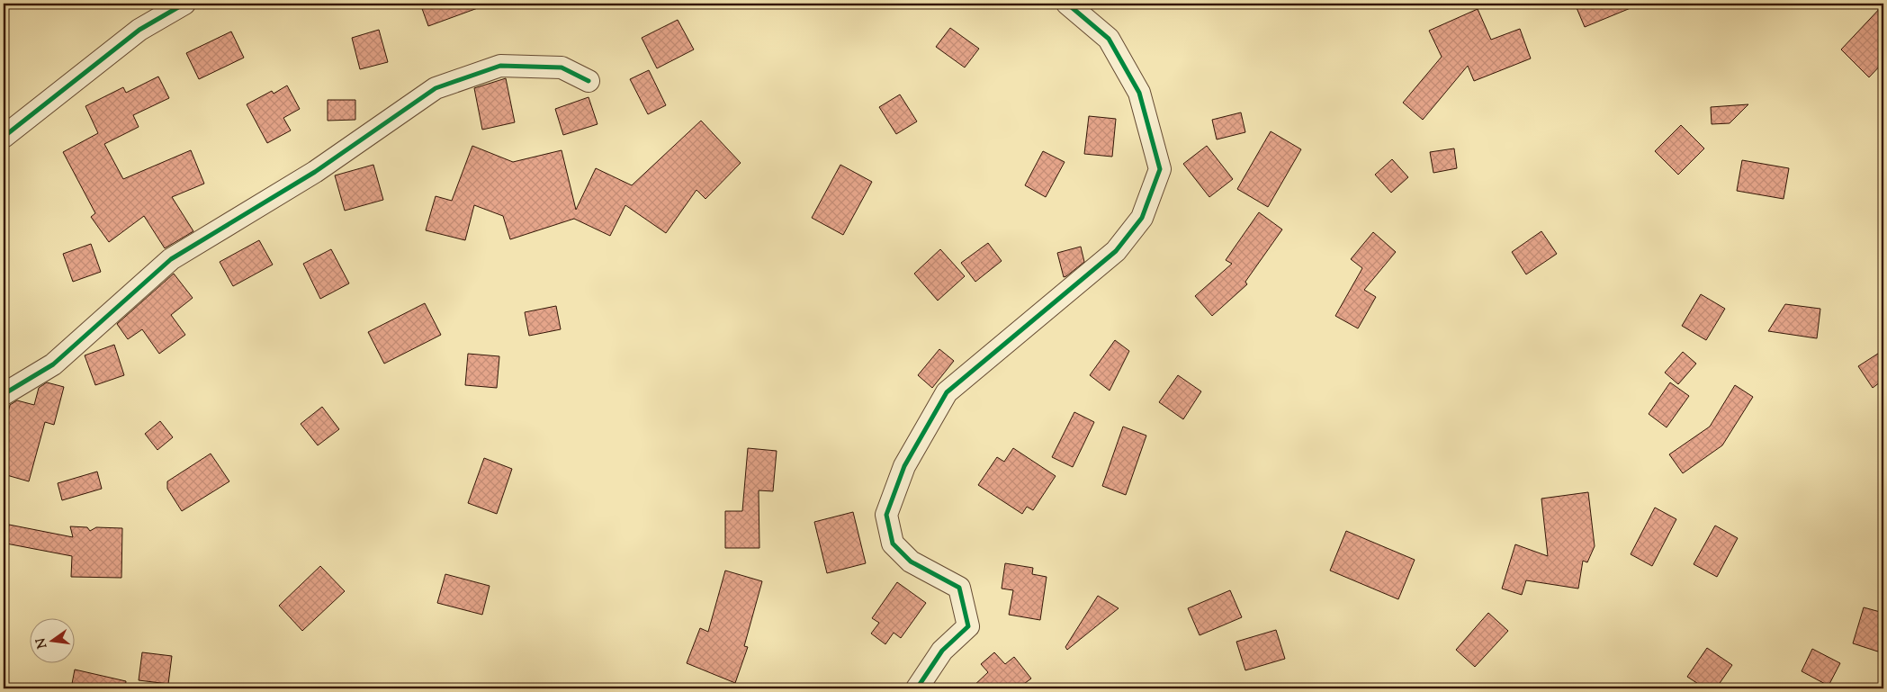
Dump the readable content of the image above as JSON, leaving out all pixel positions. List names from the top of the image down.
{
  "north": "left"
}
